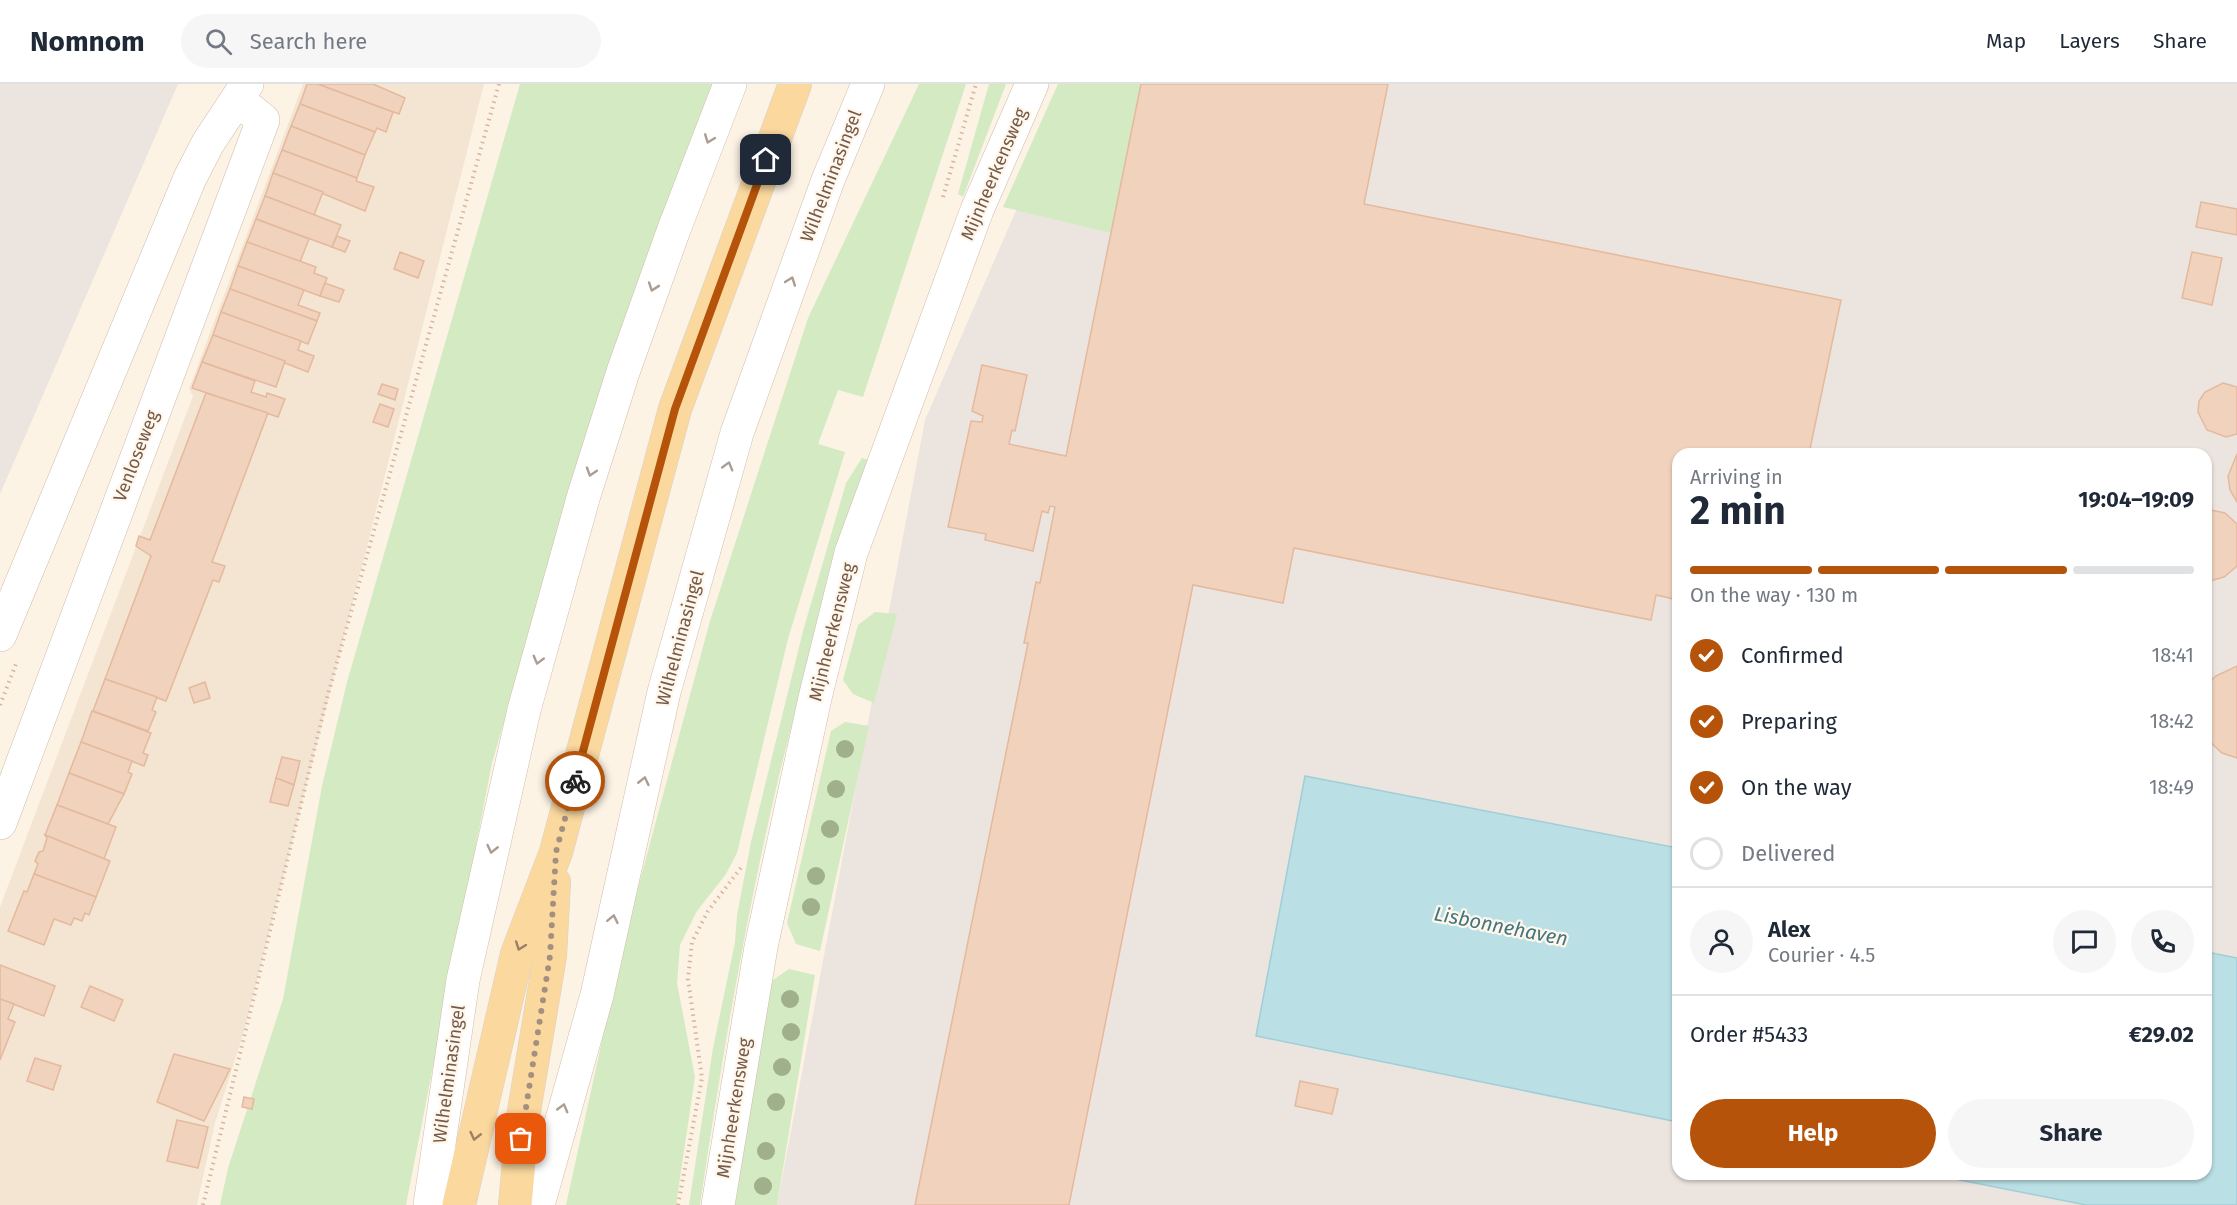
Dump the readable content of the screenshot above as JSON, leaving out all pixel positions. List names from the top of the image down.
{
  "streets": {
    "main road": ["Wilhelminasingel"],
    "street": ["Mijnheerkensweg", "Venloseweg"]
  },
  "water": ["Lisbonnehaven"],
  "page": {
    "header": "Nomnom",
    "search": "Search here",
    "nav": ["Map", "Layers", "Share"],
    "heading": ["2 min", "Arriving in", "19:04–19:09"],
    "panel": [
      "Alex",
      "Courier · 4.5",
      "Order #5433",
      "€29.02"
    ],
    "bar": "On the way · 130 m",
    "list": [
      ["Confirmed", "18:41"],
      ["Preparing", "18:42"],
      ["On the way", "18:49"],
      "Delivered"
    ],
    "buttons": ["Help", "Share"]
  }
}
